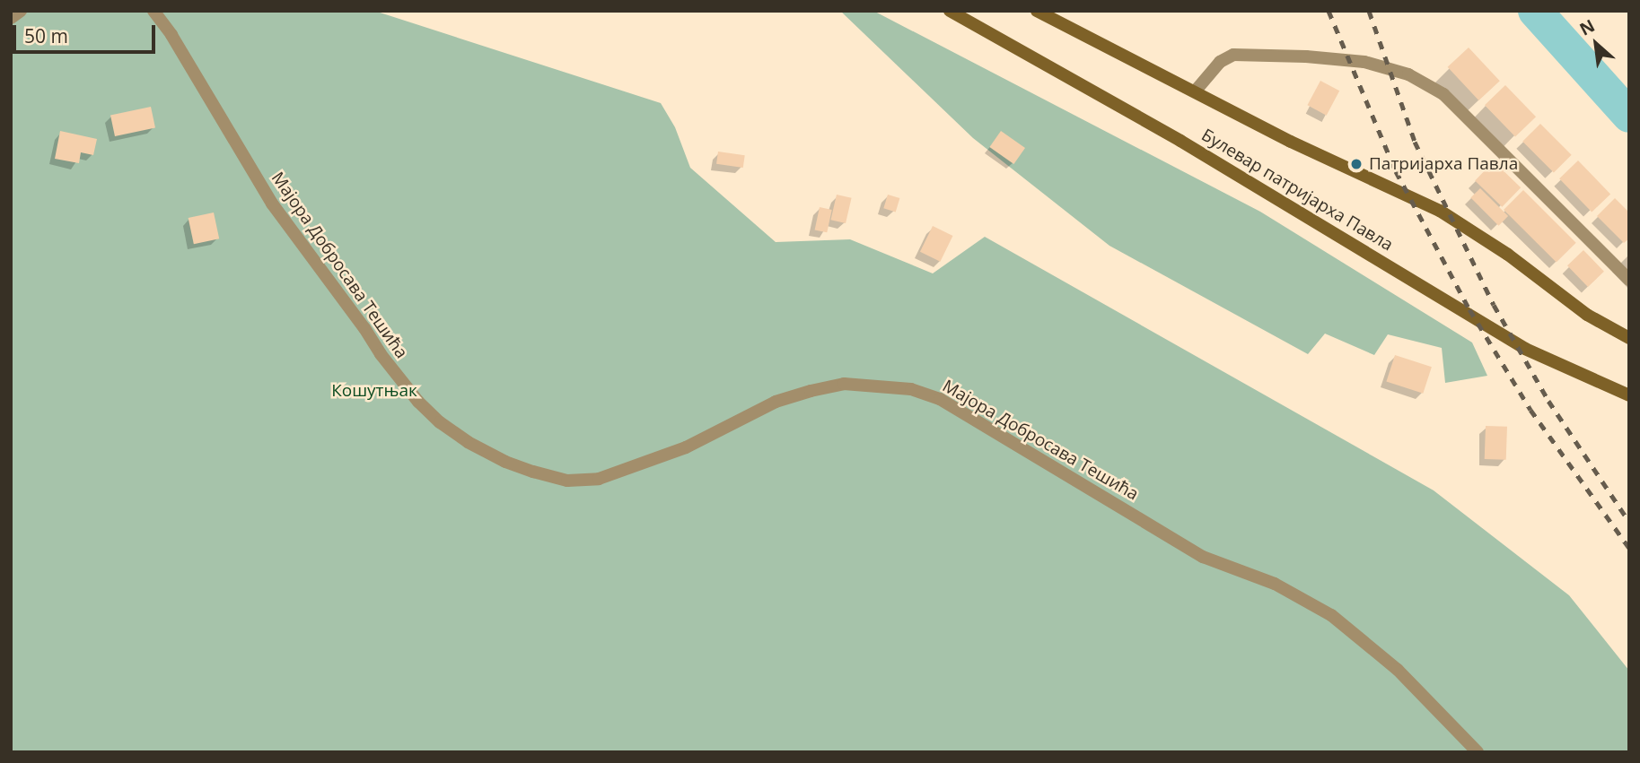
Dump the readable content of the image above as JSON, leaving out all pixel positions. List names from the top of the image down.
{
  "streets": {
    "main road": ["Булевар патријарха Павла"],
    "street": ["Мајора Добросава Тешића"]
  },
  "parks": ["Кошутњак"],
  "places": ["Патријарха Павла"],
  "scale_bar": "50 m",
  "north": "top left"
}
